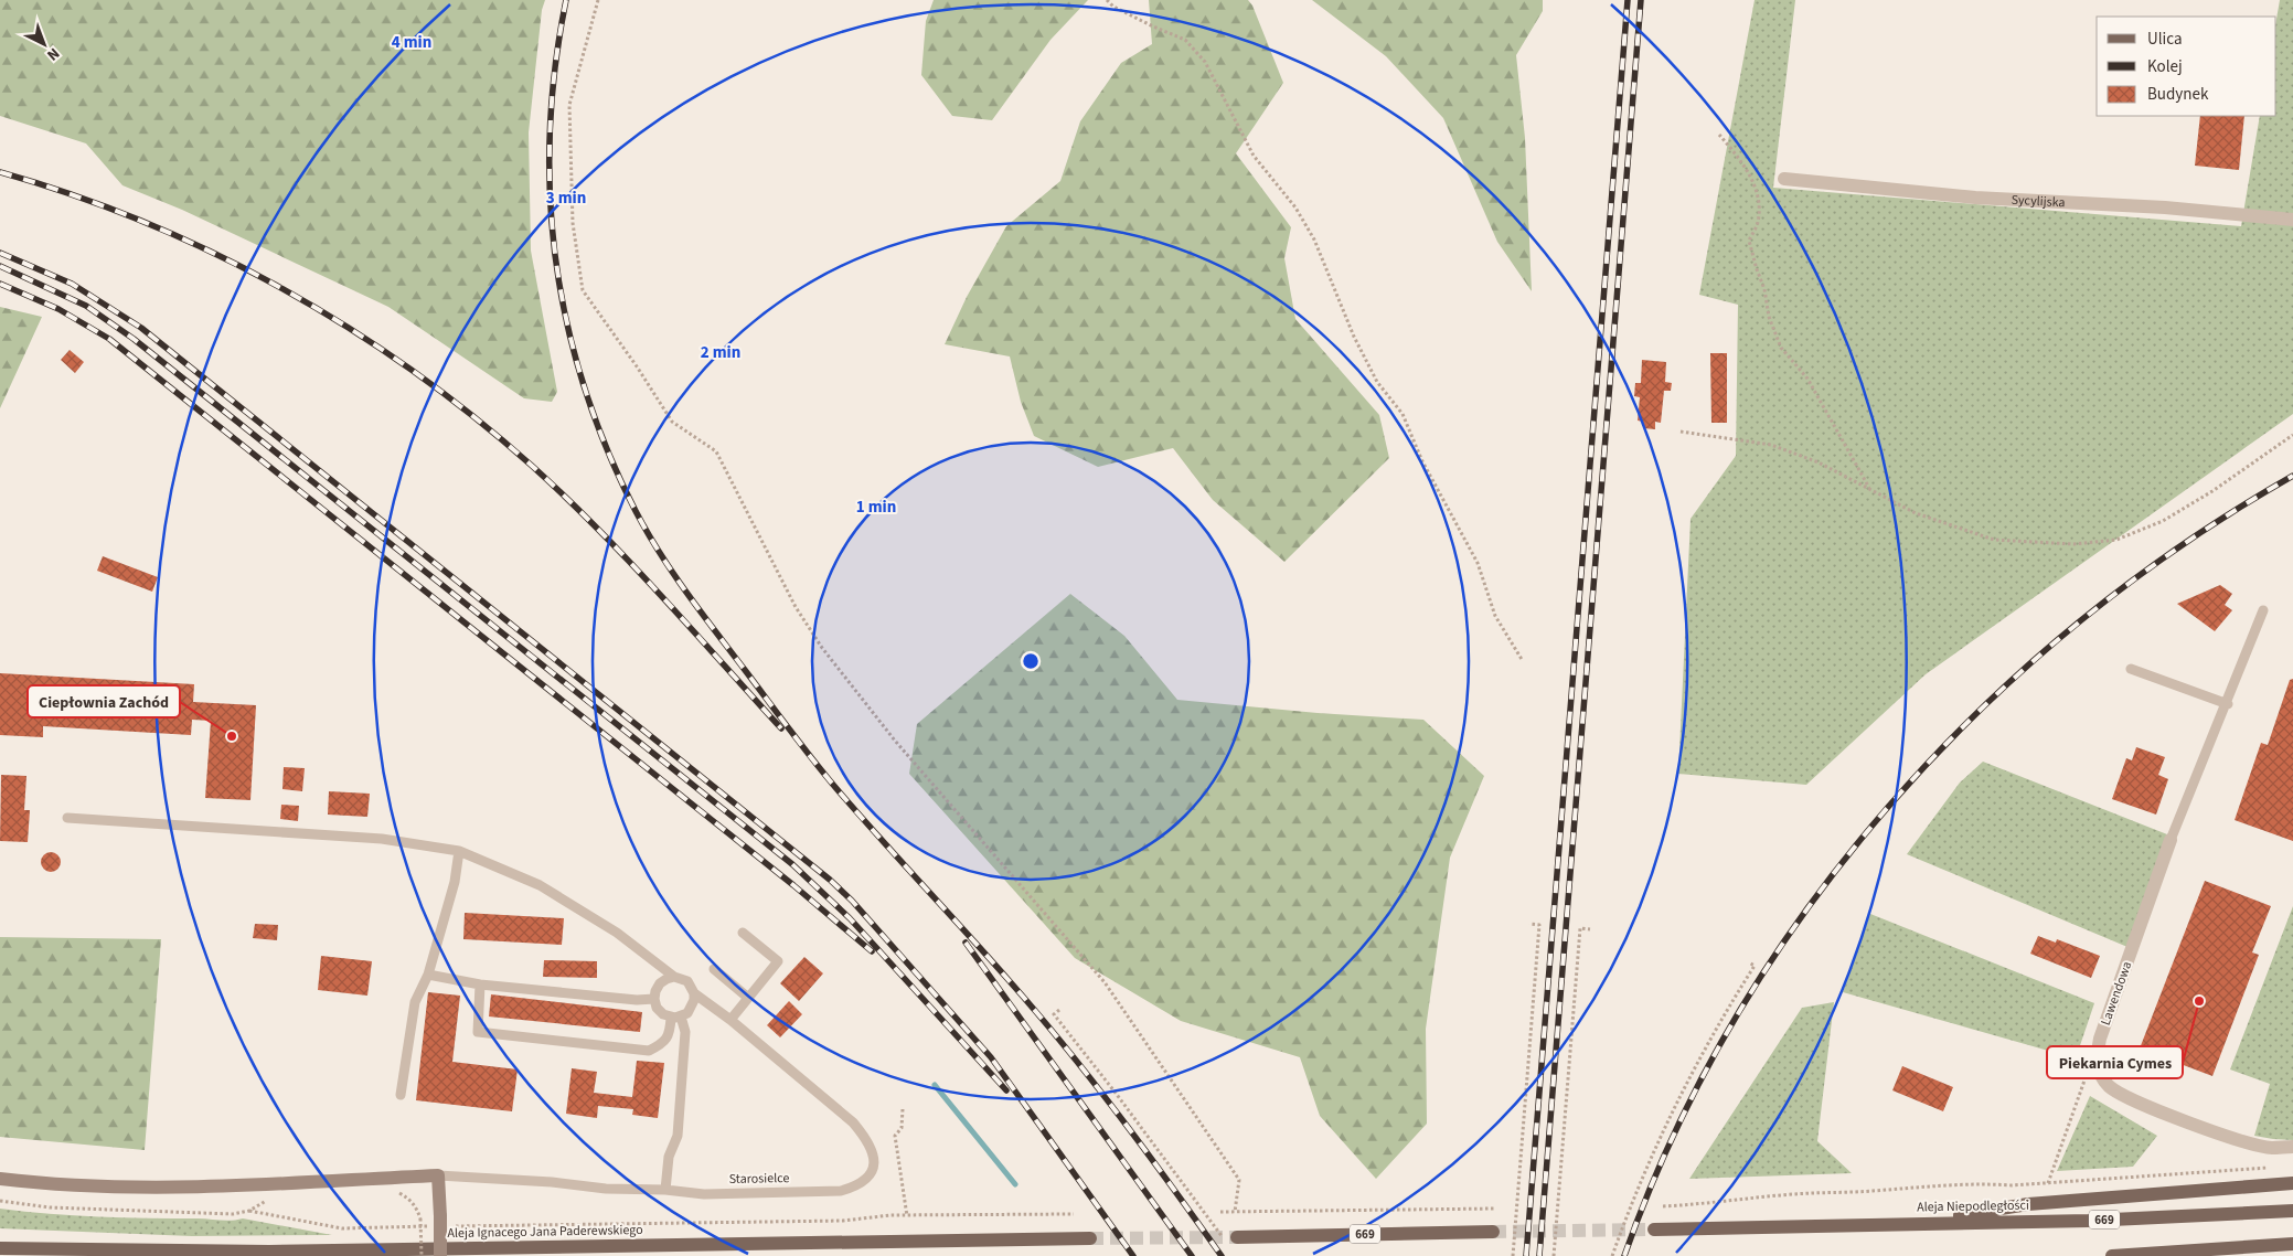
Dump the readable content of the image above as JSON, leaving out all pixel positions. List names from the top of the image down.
{
  "streets": {
    "main road": ["Aleja Niepodległości", "669", "Aleja Ignacego Jana Paderewskiego"],
    "street": ["Sycylijska", "Lawendowa"],
    "lane": ["Starosielce"]
  },
  "places": ["Ciepłownia Zachód", "Piekarnia Cymes"],
  "legend": ["Ulica", "Kolej", "Budynek"],
  "north": "bottom right",
  "rings": [
    "4 min",
    "3 min",
    "2 min",
    "1 min"
  ]
}
